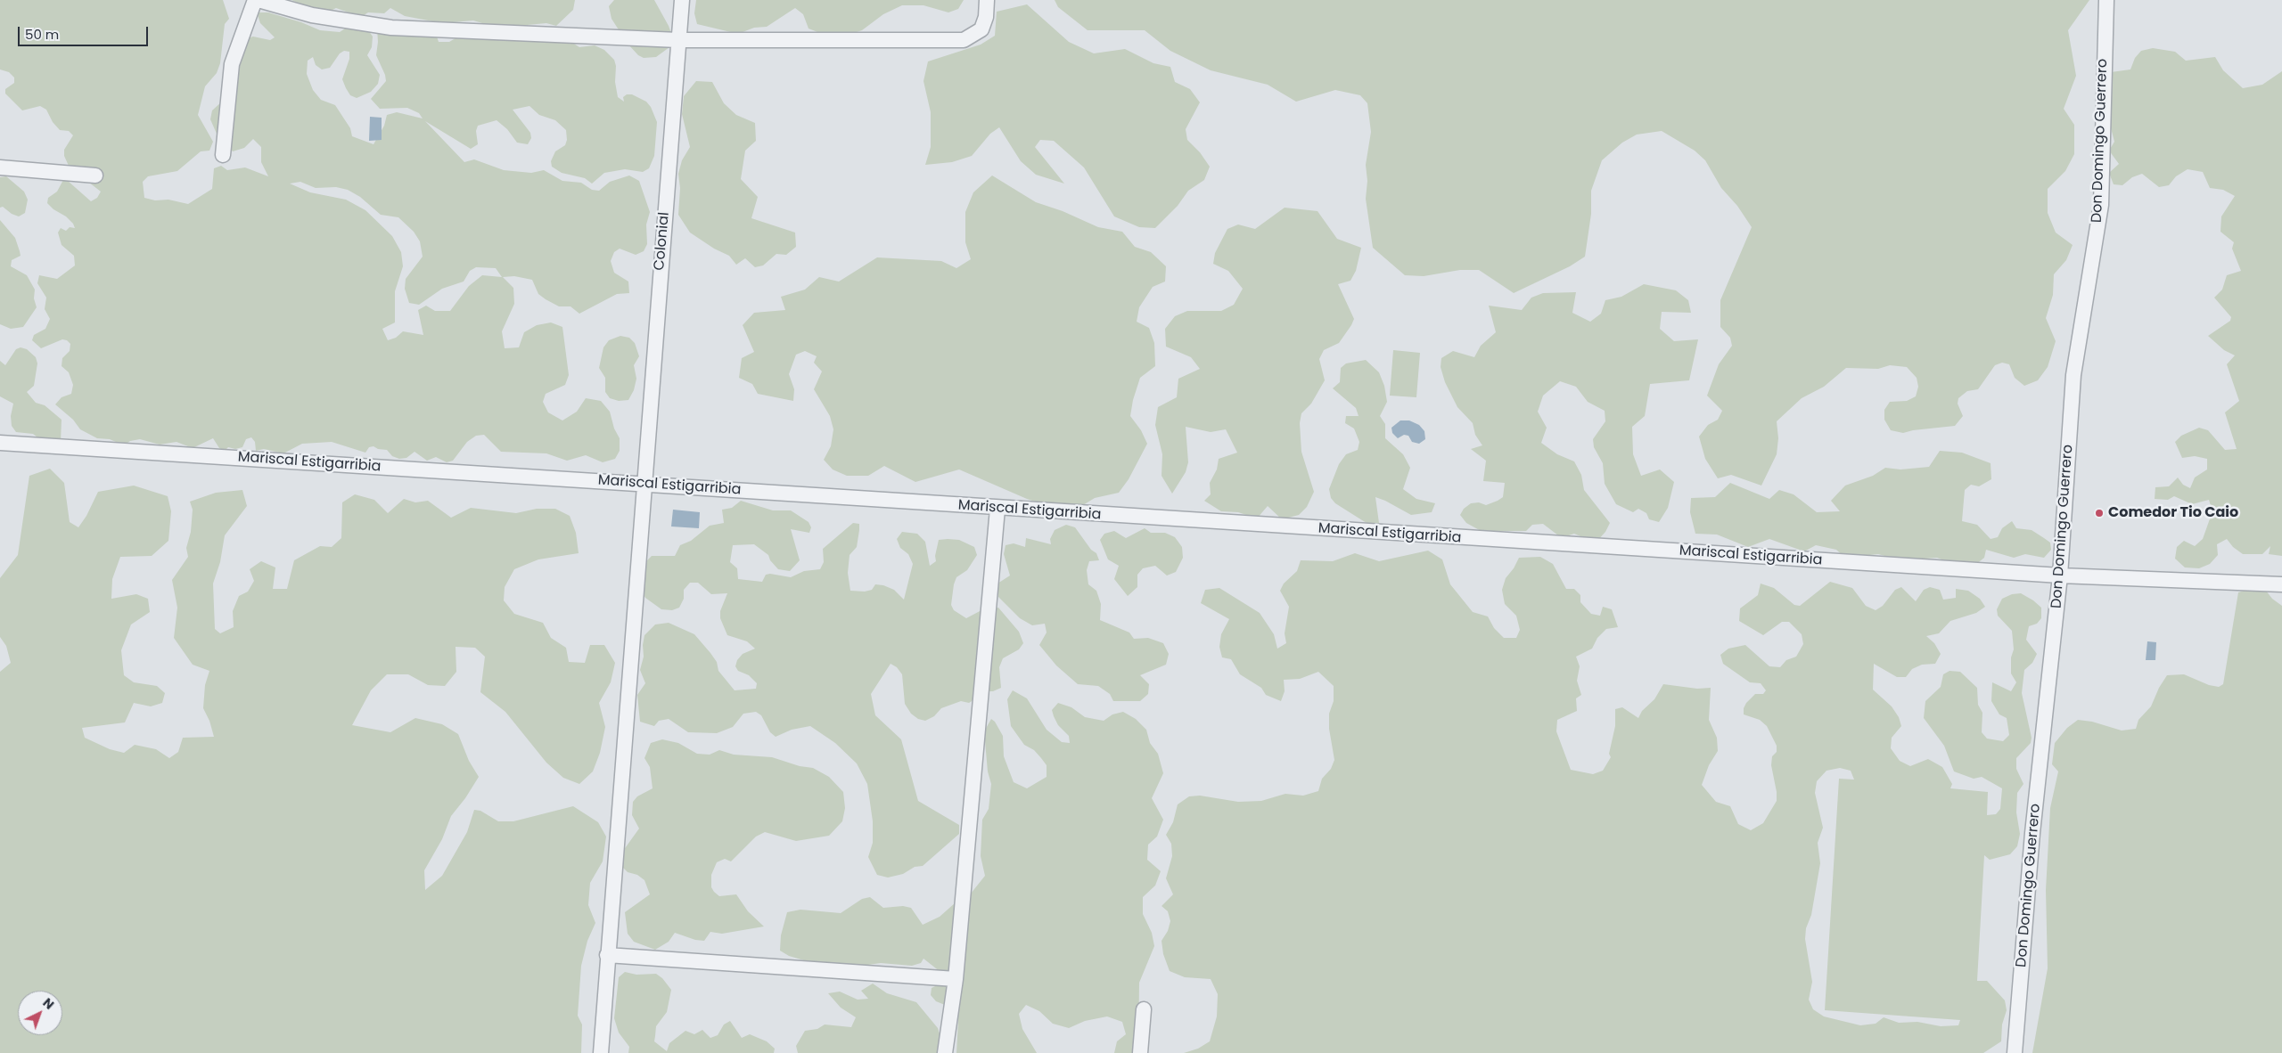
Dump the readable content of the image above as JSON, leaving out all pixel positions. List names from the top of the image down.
{
  "streets": {
    "street": ["Don Domingo Guerrero", "Colonial", "Mariscal Estigarribia"]
  },
  "crossings": [
    ["Don Domingo Guerrero", "Mariscal Estigarribia"],
    ["Colonial", "Mariscal Estigarribia"]
  ],
  "places": ["Comedor Tio Caio"],
  "scale_bar": "50 m",
  "north": "top right"
}
